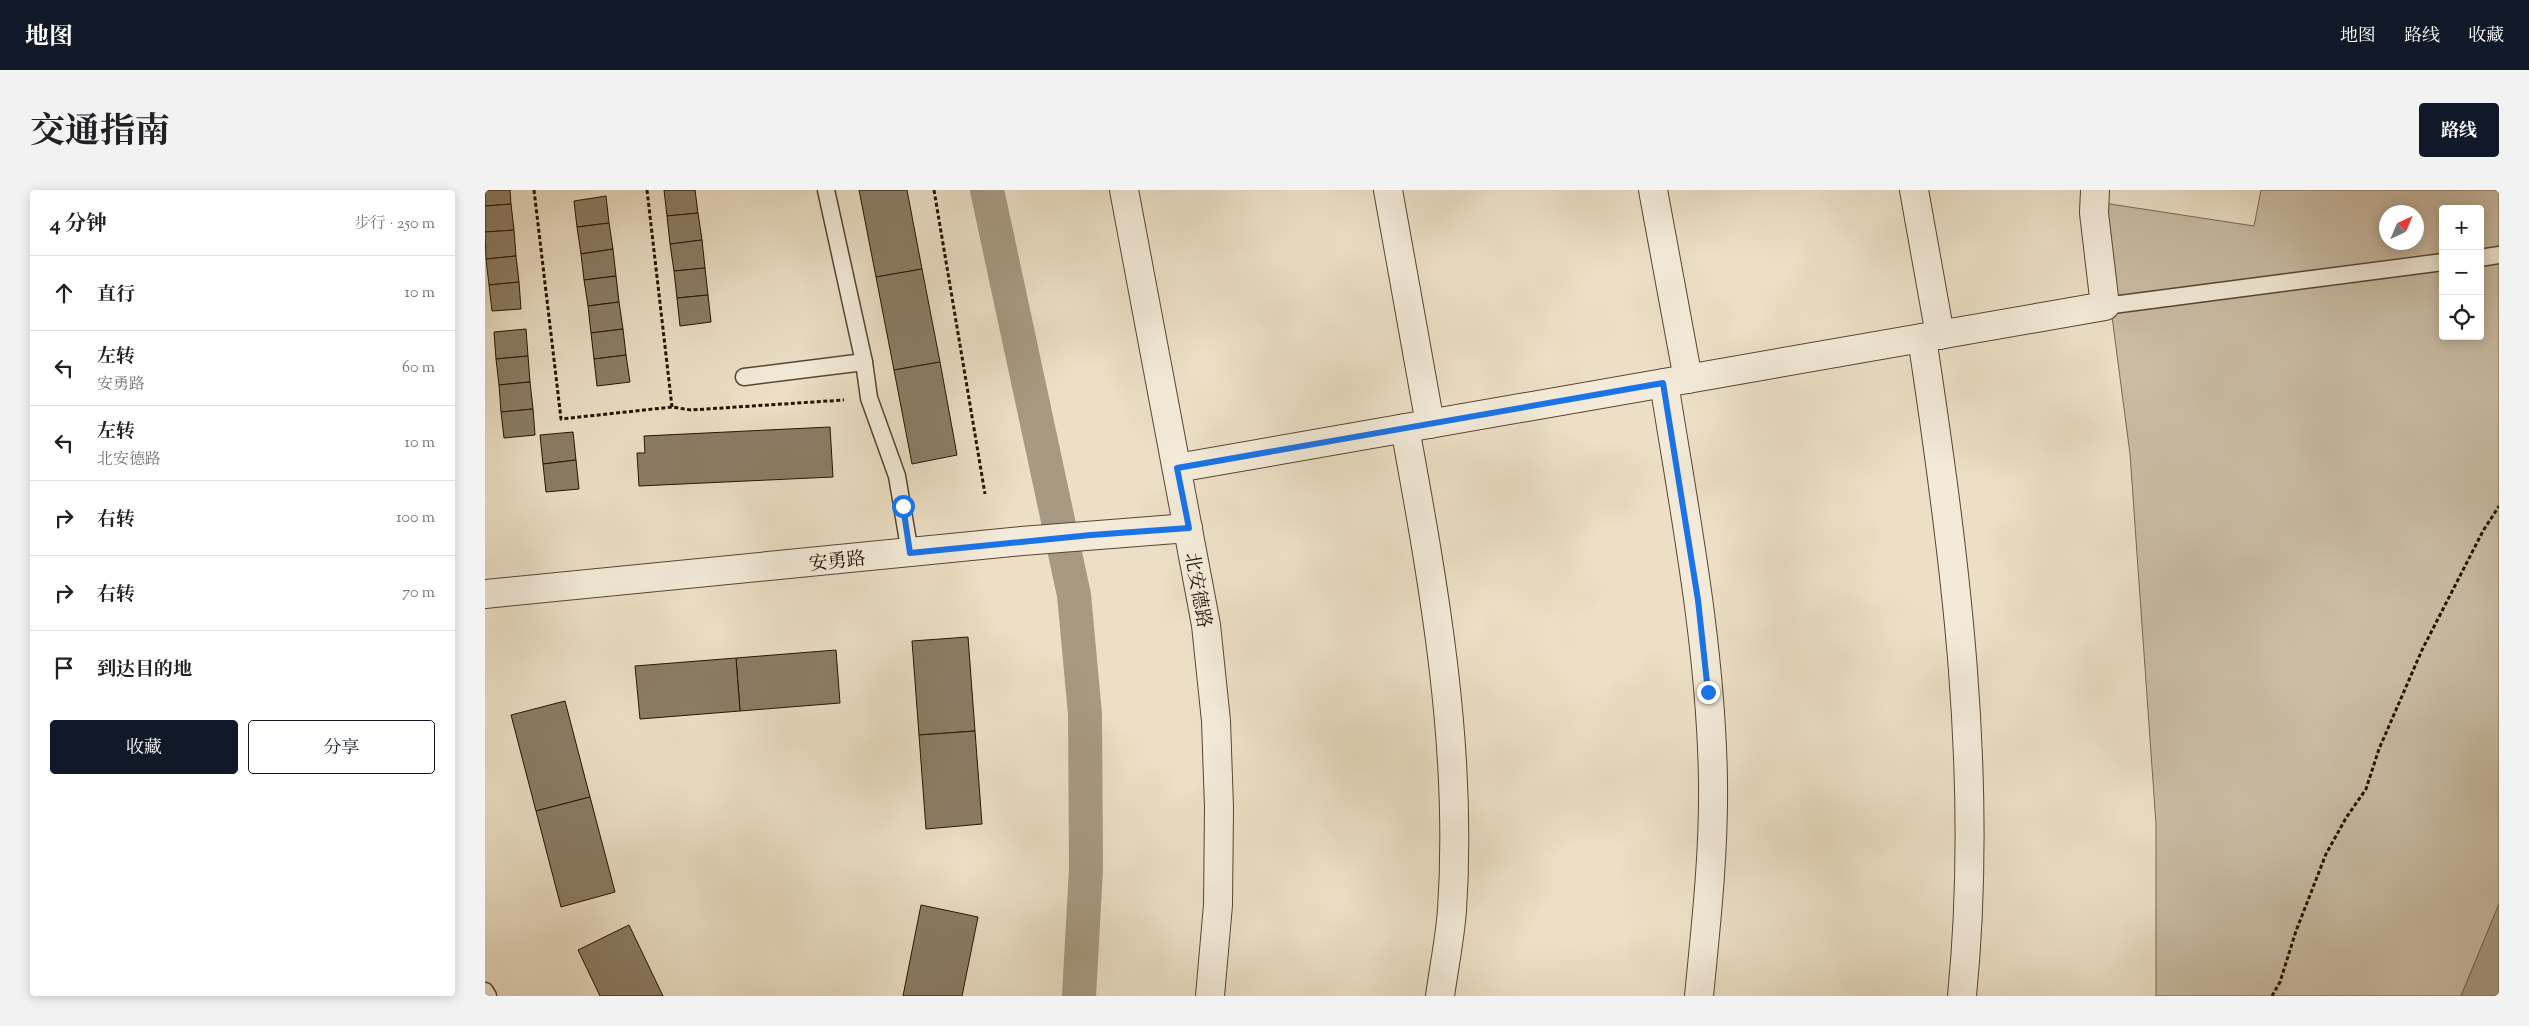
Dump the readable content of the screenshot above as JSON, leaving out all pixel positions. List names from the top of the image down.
{
  "streets": {
    "street": ["安勇路", "北安德路"]
  },
  "crossings": [
    ["安勇路", "北安德路"]
  ],
  "north": "top right",
  "page": {
    "header": "地图",
    "nav": ["地图", "路线", "收藏"],
    "title": "交通指南",
    "buttons": [
      "路线",
      ["收藏", "分享"]
    ],
    "heading": ["4 分钟", "步行 · 250 m"],
    "map_buttons": ["+", "−"],
    "list": [
      ["直行", "10 m"],
      ["左转", "安勇路", "60 m"],
      ["左转", "北安德路", "10 m"],
      ["右转", "100 m"],
      ["右转", "70 m"],
      "到达目的地"
    ]
  }
}
